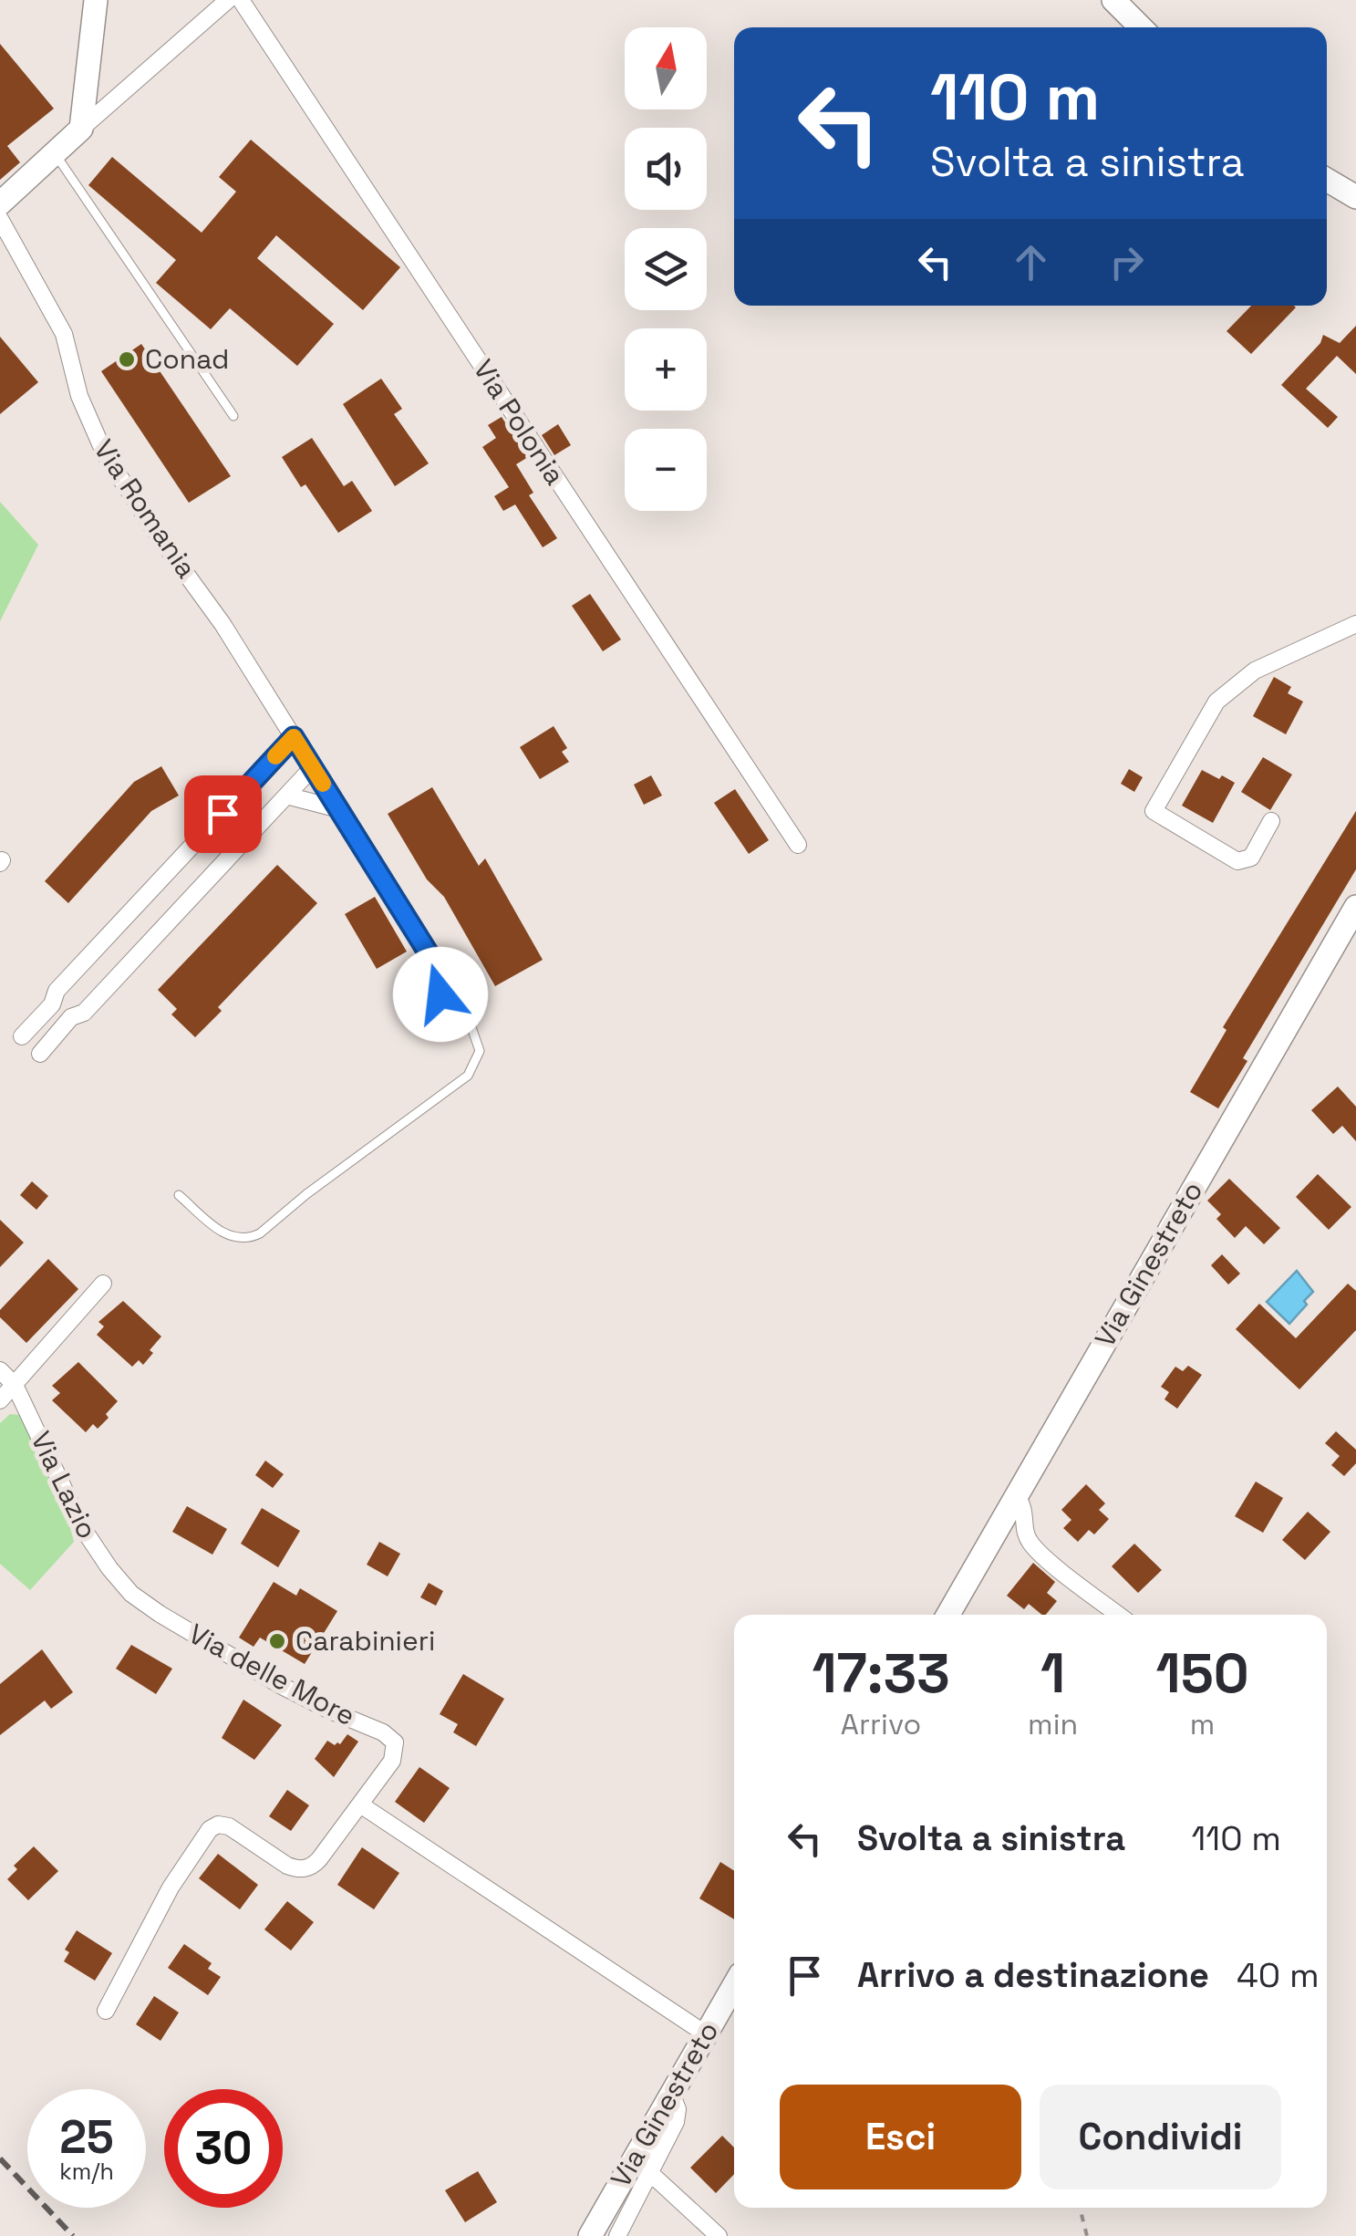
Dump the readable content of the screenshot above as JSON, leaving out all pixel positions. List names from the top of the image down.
{
  "streets": {
    "street": [
      "Via Polonia",
      "Via Romania",
      "Via Ginestreto",
      "Via Lazio",
      "Via delle More"
    ]
  },
  "crossings": [
    ["Via Lazio", "Via delle More"]
  ],
  "places": ["Conad", "Carabinieri"],
  "north": "top",
  "page": {
    "map_buttons": ["+", "−"],
    "turn": ["110 m", "Svolta a sinistra"],
    "eta": [
      "17:33",
      "Arrivo",
      "1",
      "min",
      "150",
      "m"
    ],
    "list": [
      {
        "name": "Svolta a sinistra",
        "value": "110 m"
      },
      {
        "name": "Arrivo a destinazione",
        "value": "40 m"
      }
    ],
    "buttons": ["Esci", "Condividi"],
    "speed": "25 km/h",
    "limit": "30"
  }
}
